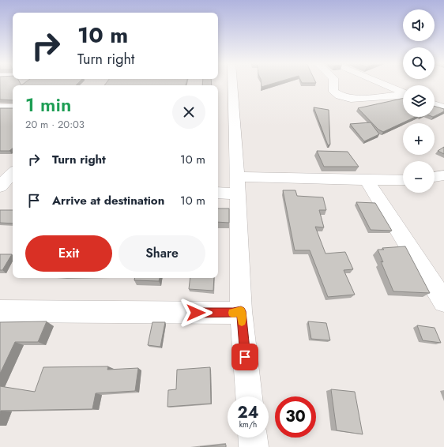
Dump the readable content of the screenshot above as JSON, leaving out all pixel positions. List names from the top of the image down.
{
  "page": {
    "map_buttons": ["+", "−"],
    "turn": ["10 m", "Turn right"],
    "heading": ["1 min", "20 m · 20:03"],
    "list": [
      {
        "name": "Turn right",
        "value": "10 m"
      },
      {
        "name": "Arrive at destination",
        "value": "10 m"
      }
    ],
    "buttons": ["Exit", "Share"],
    "speed": "24 km/h",
    "limit": "30"
  }
}
